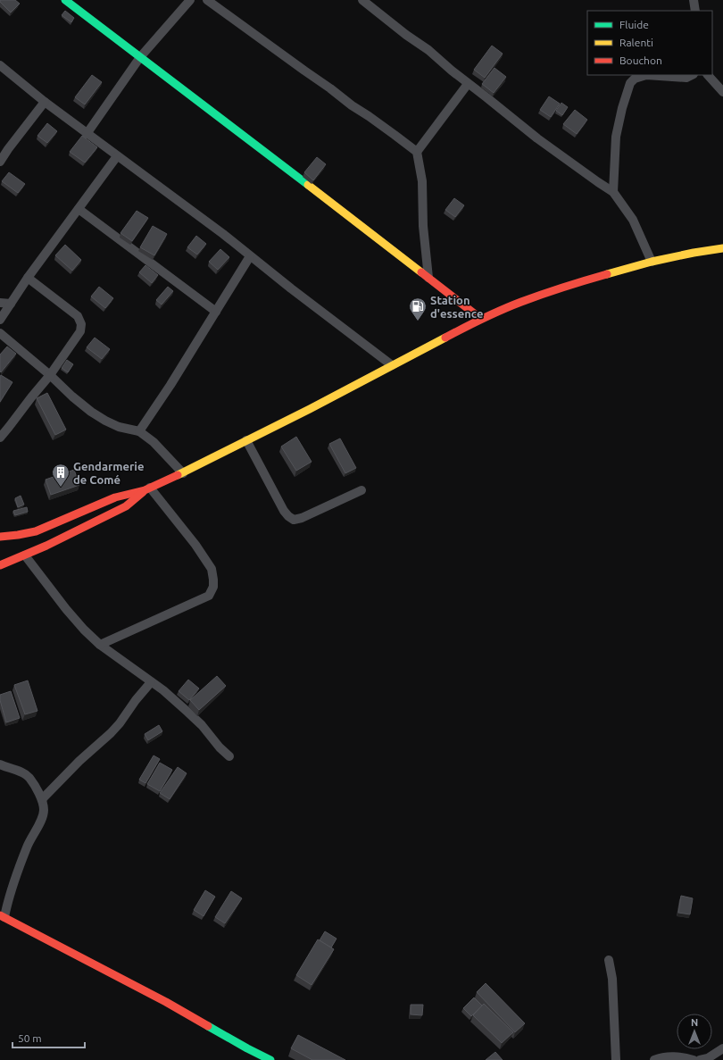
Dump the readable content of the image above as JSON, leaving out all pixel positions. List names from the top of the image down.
{
  "places": {
    "fuel station": ["Station d'essence"],
    "building": ["Gendarmerie de Comé"]
  },
  "legend": ["Fluide", "Ralenti", "Bouchon"],
  "scale_bar": "50 m",
  "north": "top"
}
